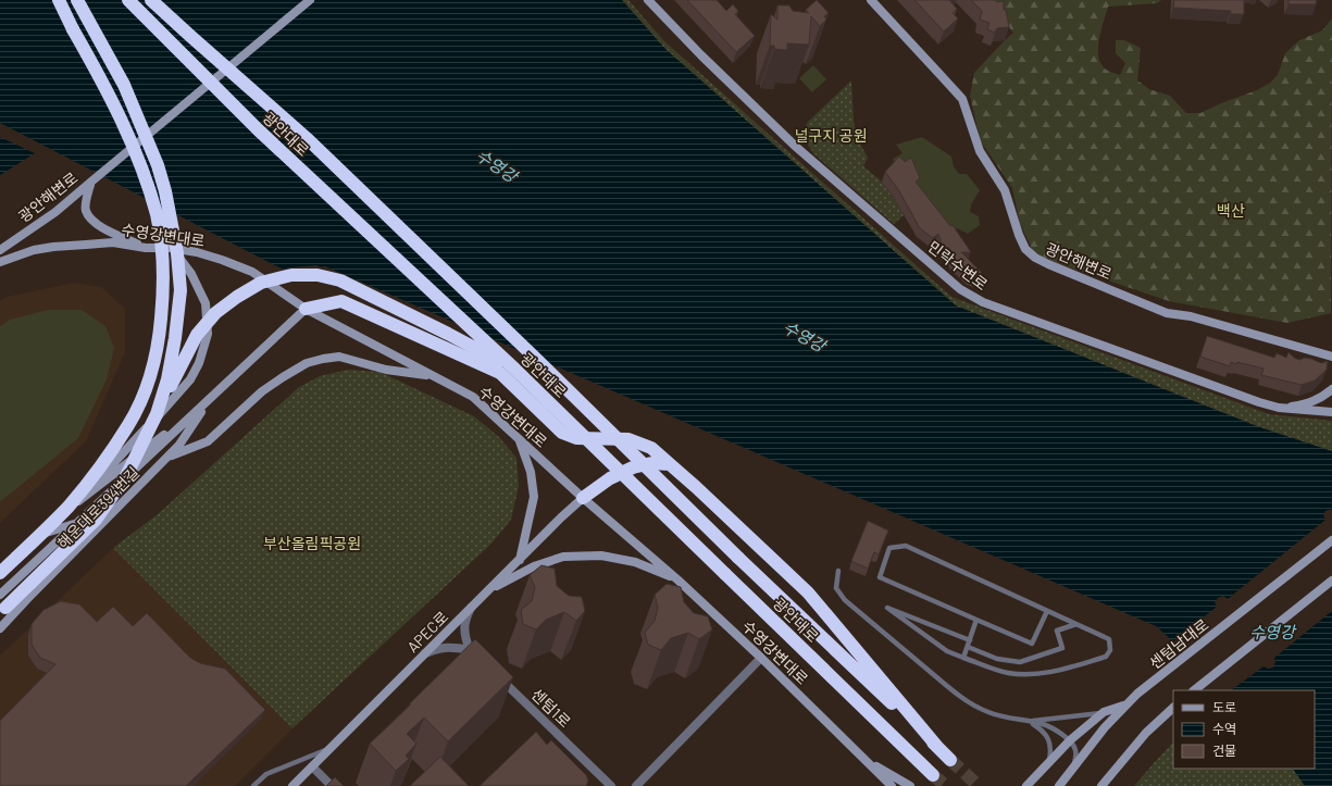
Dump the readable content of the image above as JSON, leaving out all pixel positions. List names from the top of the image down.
{
  "streets": {
    "highway": ["광안대로"],
    "main road": [
      "광안해변로",
      "수영강변대로",
      "민락수변로",
      "해운대로394번길",
      "APEC로",
      "센텀남대로"
    ],
    "street": ["센텀1로"]
  },
  "crossings": [
    ["수영강변대로", "해운대로394번길"],
    ["수영강변대로", "APEC로"]
  ],
  "water": ["수영강"],
  "parks": ["널구지 공원", "백산", "부산올림픽공원"],
  "legend": ["도로", "수역", "건물"]
}
